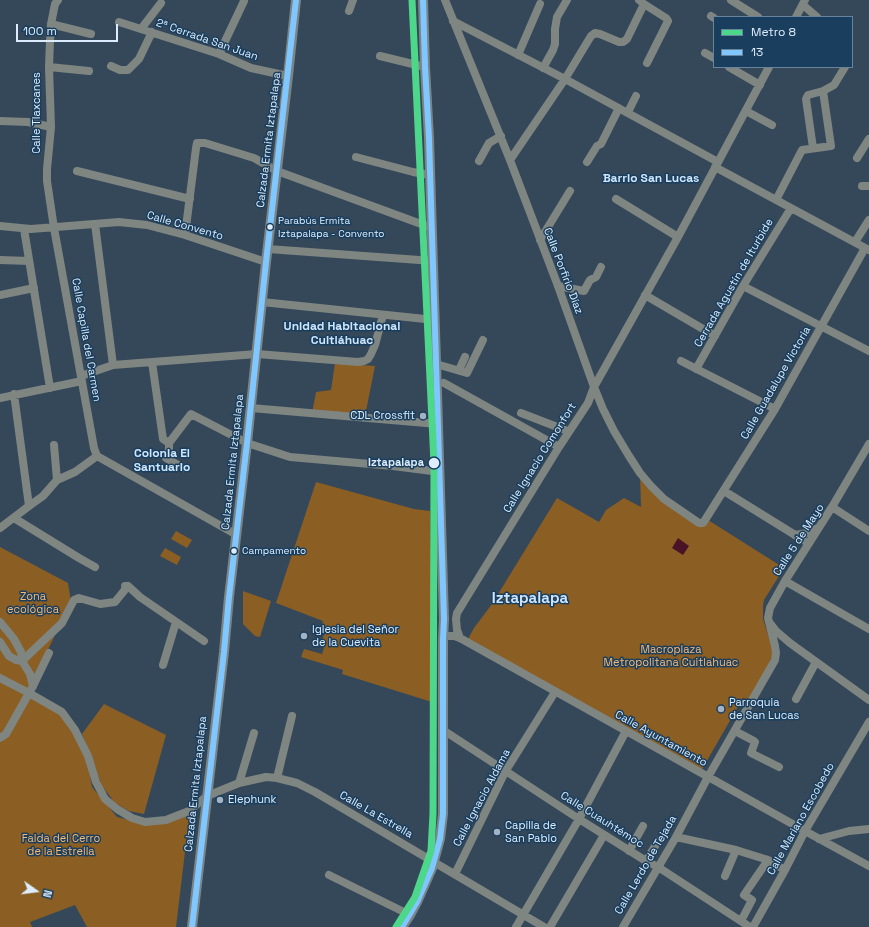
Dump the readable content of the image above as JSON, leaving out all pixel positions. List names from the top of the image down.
{
  "streets": {
    "main road": ["Calzada Ermita Iztapalapa"],
    "street": [
      "2ª Cerrada San Juan",
      "Calle Tlaxcanes",
      "Calle Convento",
      "Calle Porfirio Díaz",
      "Cerrada Agustín de Iturbide",
      "Calle Capilla del Carmen",
      "Calle Guadalupe Victoria",
      "Calle Ignacio Comonfort",
      "Calle 5 de Mayo",
      "Calle Ayuntamiento",
      "Calle Ignacio Aldama",
      "Calle La Estrella",
      "Calle Mariano Escobedo",
      "Calle Cuauhtémoc",
      "Calle Lerdo de Tejada"
    ]
  },
  "crossings": [
    ["2ª Cerrada San Juan", "Calzada Ermita Iztapalapa"],
    ["Calle Tlaxcanes", "Calle Convento"],
    ["Calle Tlaxcanes", "Calle Capilla del Carmen"],
    ["Calzada Ermita Iztapalapa", "Calle Convento"],
    ["Calzada Ermita Iztapalapa", "Calle La Estrella"],
    ["Calle Convento", "Calle Capilla del Carmen"],
    ["Calle Porfirio Díaz", "Calle Guadalupe Victoria"],
    ["Calle Ignacio Comonfort", "Calle Ayuntamiento"],
    ["Calle 5 de Mayo", "Calle Lerdo de Tejada"],
    ["Calle Ayuntamiento", "Calle Ignacio Aldama"],
    ["Calle Ayuntamiento", "Calle Mariano Escobedo"],
    ["Calle Ayuntamiento", "Calle Lerdo de Tejada"],
    ["Calle Ignacio Aldama", "Calle La Estrella"],
    ["Calle Ignacio Aldama", "Calle Cuauhtémoc"],
    ["Calle Cuauhtémoc", "Calle Lerdo de Tejada"]
  ],
  "districts": [
    "Barrio San Lucas",
    "Unidad Habitacional Cuitláhuac",
    "Colonia El Santuario",
    "Iztapalapa"
  ],
  "parks": ["Zona ecológica", "Macroplaza Metropolitana Cuitlahuac", "Falda del Cerro de la Estrella"],
  "places": [
    "Parabús Ermita Iztapalapa - Convento",
    "CDL Crossfit",
    "Iztapalapa",
    "Campamento",
    "Iglesia del Señor de la Cuevita",
    "Parroquia de San Lucas",
    "Elephunk",
    "Capilla de San Pablo"
  ],
  "lines": ["metro line 8", "transit line 13"],
  "legend": ["Metro 8", "13"],
  "scale_bar": "100 m",
  "north": "right"
}
